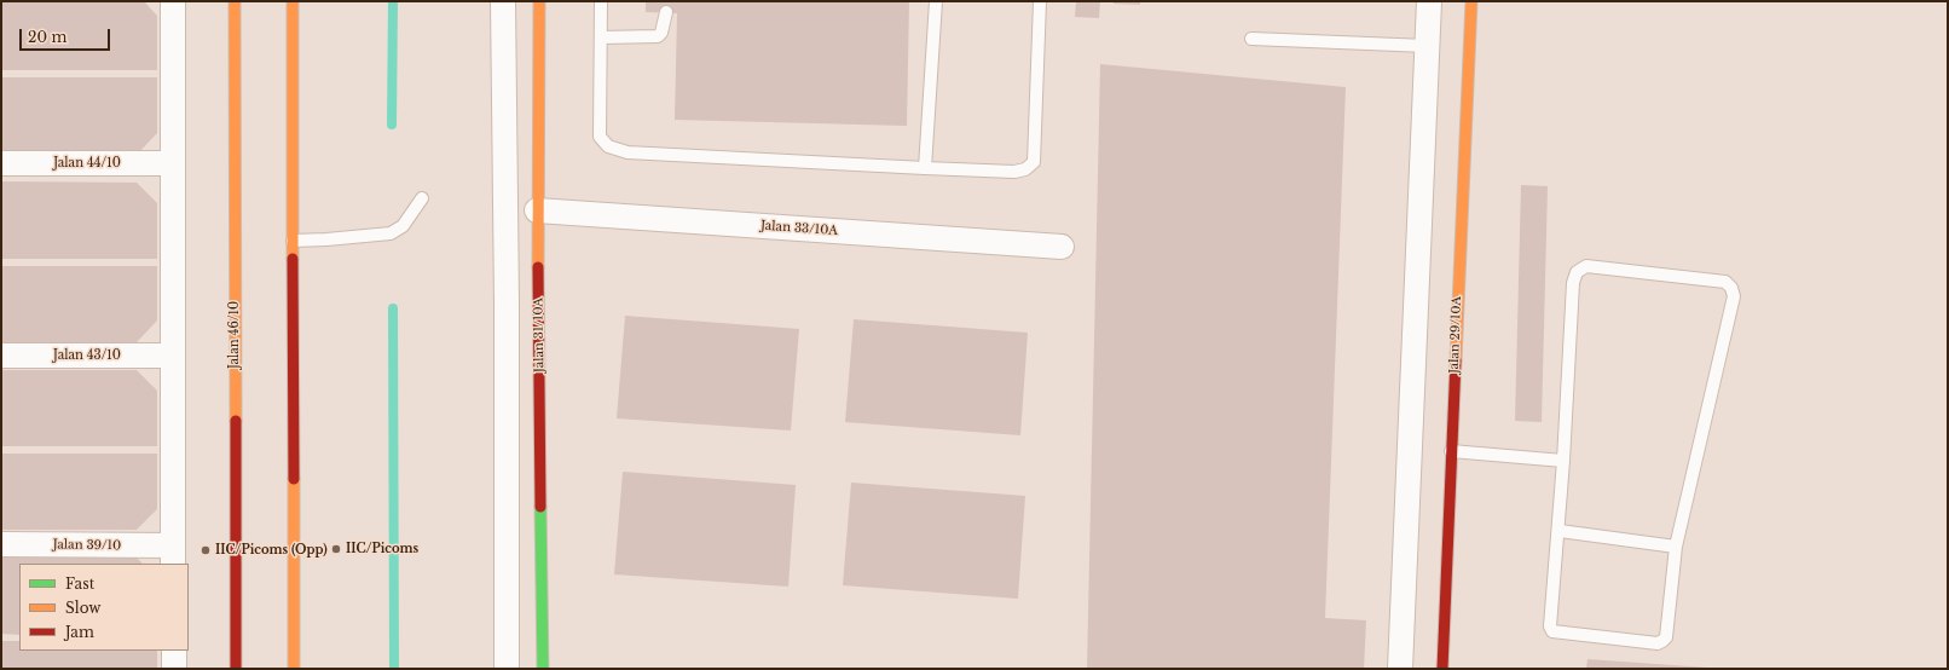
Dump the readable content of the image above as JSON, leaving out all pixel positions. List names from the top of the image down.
{
  "streets": {
    "street": [
      "Jalan 44/10",
      "Jalan 33/10A",
      "Jalan 46/10",
      "Jalan 31/10A",
      "Jalan 29/10A",
      "Jalan 43/10",
      "Jalan 39/10"
    ]
  },
  "crossings": [
    ["Jalan 33/10A", "Jalan 31/10A"]
  ],
  "places": ["IIC/Picoms", "IIC/Picoms (Opp)"],
  "legend": ["Fast", "Slow", "Jam"],
  "scale_bar": "20 m"
}
